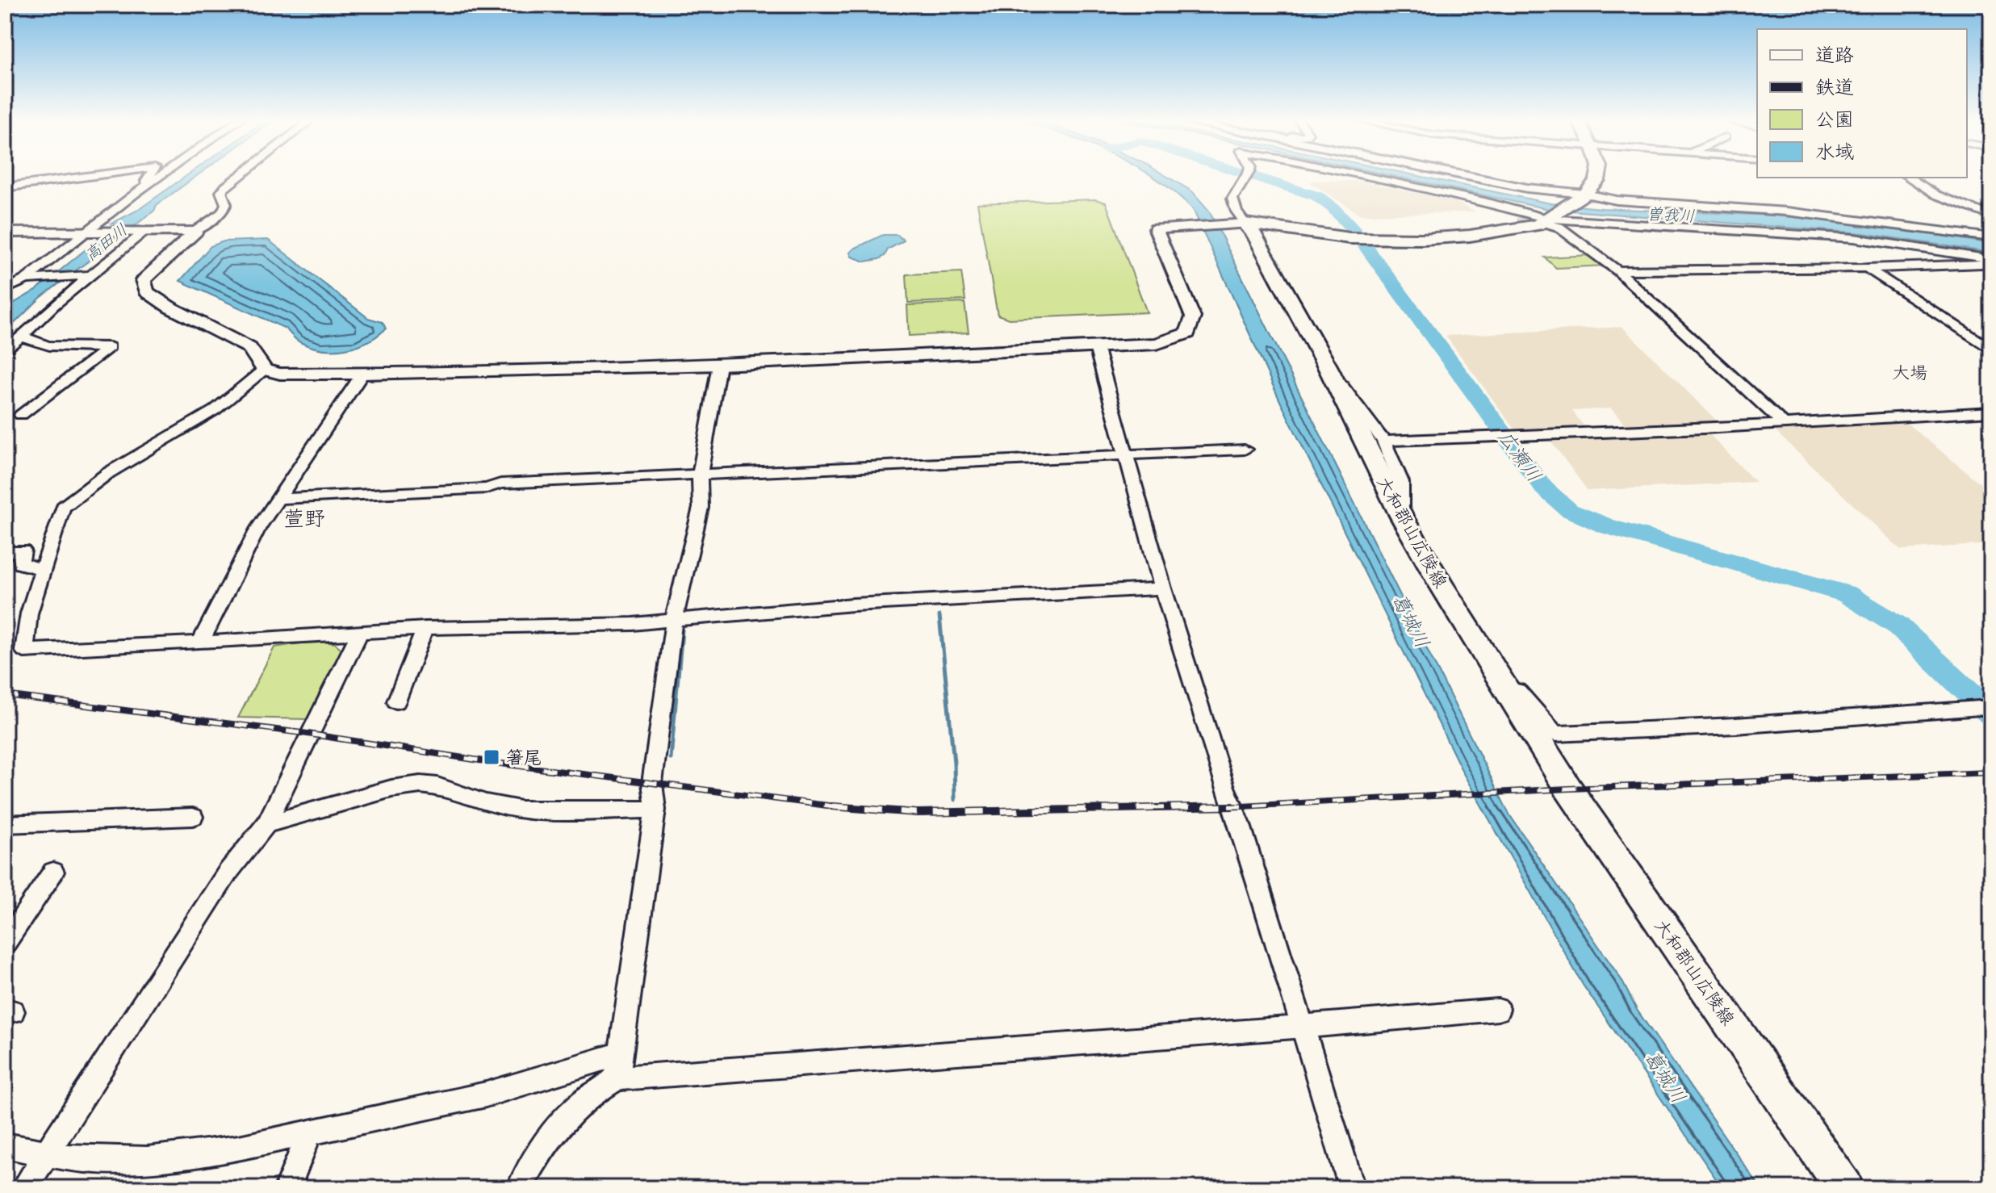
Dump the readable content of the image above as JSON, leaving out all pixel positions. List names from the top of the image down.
{
  "streets": {
    "main road": ["大和郡山広陵線"]
  },
  "districts": ["大場", "萱野"],
  "water": [
    "曽我川",
    "高田川",
    "広瀬川",
    "葛城川"
  ],
  "places": {
    "transit": ["箸尾"]
  },
  "legend": [
    "道路",
    "鉄道",
    "公園",
    "水域"
  ]
}
